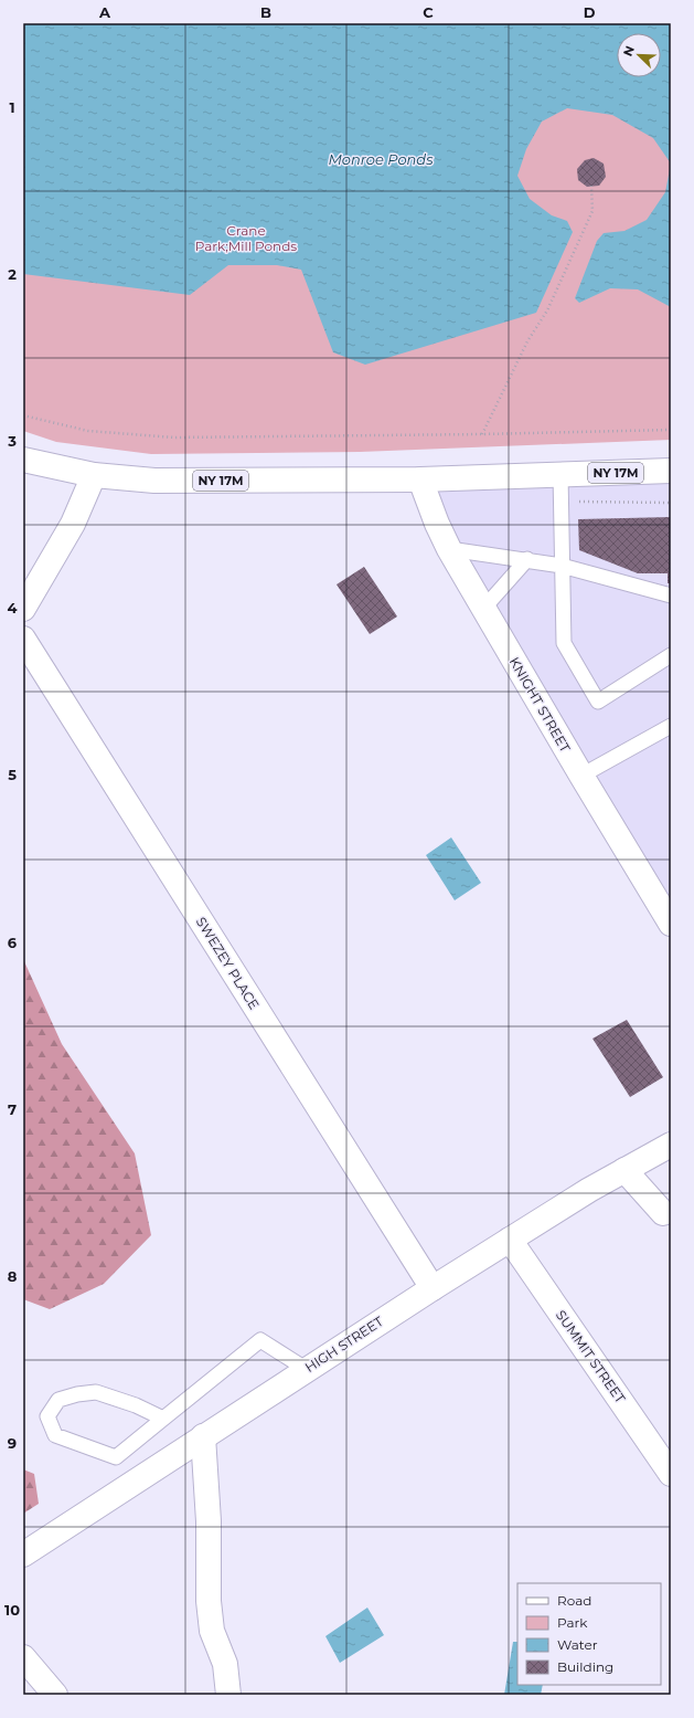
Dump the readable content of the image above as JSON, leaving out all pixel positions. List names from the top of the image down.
{
  "streets": {
    "street": [
      "NY 17M",
      "KNIGHT STREET",
      "SWEZEY PLACE",
      "HIGH STREET",
      "SUMMIT STREET"
    ]
  },
  "crossings": [
    ["NY 17M", "KNIGHT STREET"],
    ["SWEZEY PLACE", "HIGH STREET"],
    ["HIGH STREET", "SUMMIT STREET"]
  ],
  "water": ["Monroe Ponds"],
  "parks": ["Crane Park;Mill Ponds"],
  "legend": [
    "Road",
    "Park",
    "Water",
    "Building"
  ],
  "north": "top left",
  "grid": {
    "columns": [
      "A",
      "B",
      "C",
      "D"
    ],
    "rows": [
      "1",
      "2",
      "3",
      "4",
      "5",
      "6",
      "7",
      "8",
      "9",
      "10"
    ]
  }
}
